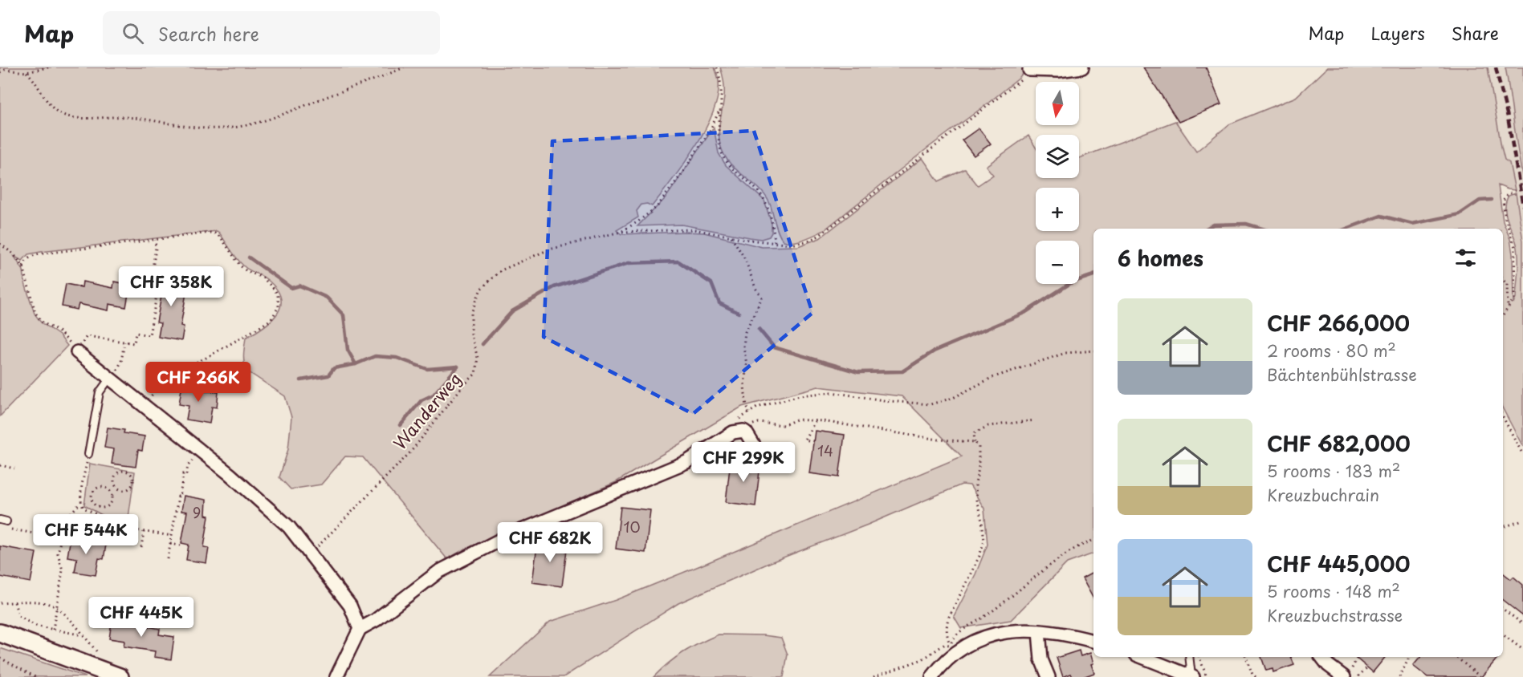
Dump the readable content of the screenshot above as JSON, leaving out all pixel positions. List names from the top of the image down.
{
  "streets": {
    "path": ["Wanderweg"]
  },
  "house_numbers": ["14", "9", "10"],
  "north": "bottom",
  "page": {
    "header": "Map",
    "search": "Search here",
    "nav": ["Map", "Layers", "Share"],
    "map_buttons": ["+", "−"],
    "heading": "6 homes",
    "price": [
      "CHF 358K",
      "CHF 266K",
      "CHF 299K",
      "CHF 544K",
      "CHF 682K",
      "CHF 445K"
    ],
    "list": [
      {
        "name": "CHF 266,000",
        "note": "2 rooms · 80 m² · Bächtenbühlstrasse"
      },
      {
        "name": "CHF 682,000",
        "note": "5 rooms · 183 m² · Kreuzbuchrain"
      },
      {
        "name": "CHF 445,000",
        "note": "5 rooms · 148 m² · Kreuzbuchstrasse"
      }
    ]
  }
}
